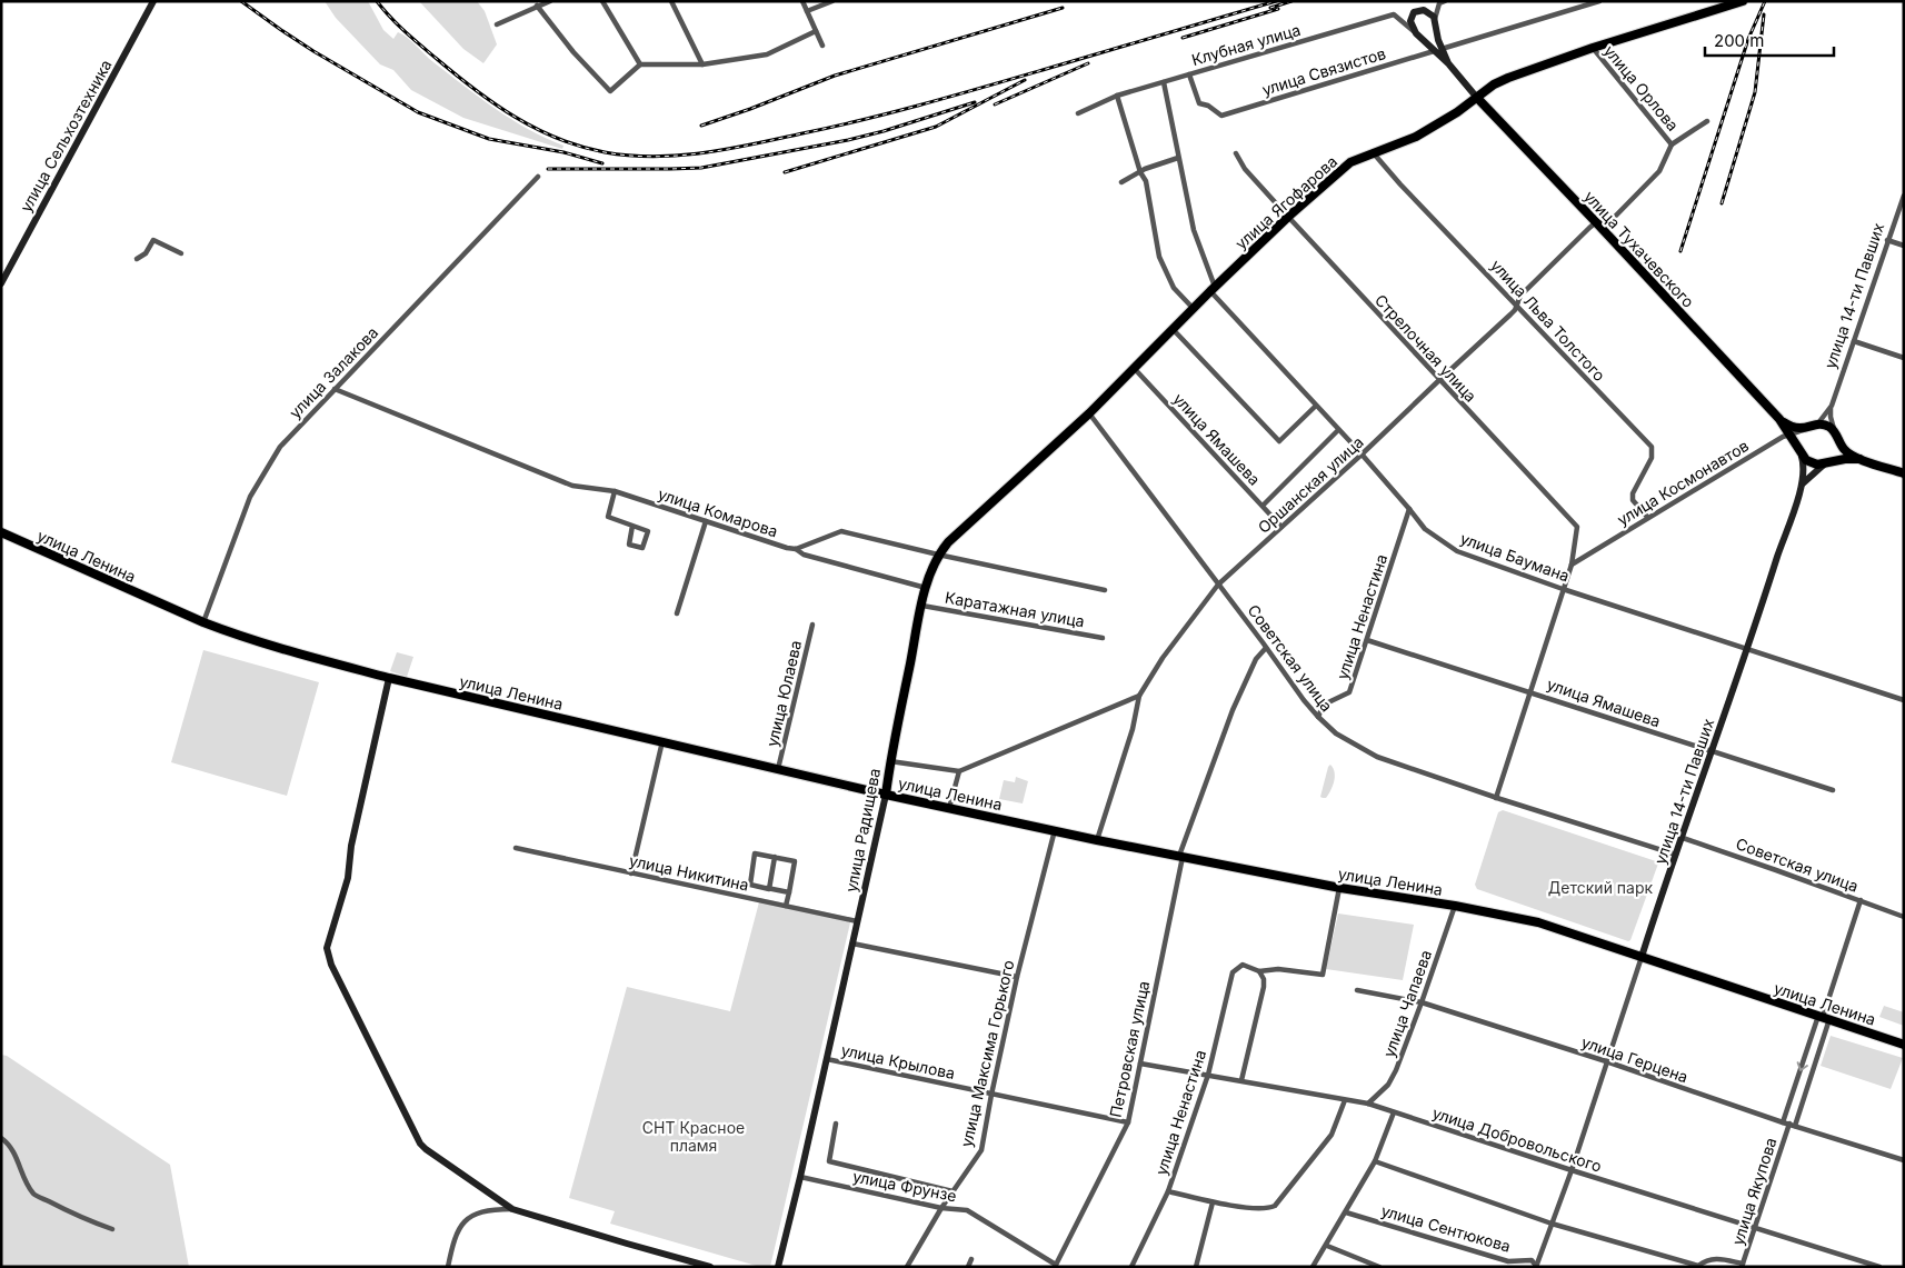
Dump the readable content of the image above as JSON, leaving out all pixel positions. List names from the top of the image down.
{
  "streets": {
    "main road": [
      "улица Ягофарова",
      "улица Тухачевского",
      "улица Ленина",
      "улица Радищева"
    ],
    "street": [
      "Клубная улица",
      "улица Связистов",
      "улица Орлова",
      "улица Сельхозтехника",
      "улица 14-ти Павших",
      "улица Льва Толстого",
      "Стрелочная улица",
      "улица Залакова",
      "улица Ямашева",
      "улица Космонавтов",
      "Оршанская улица",
      "улица Комарова",
      "улица Баумана",
      "Каратажная улица",
      "улица Ненастина",
      "Советская улица",
      "улица Юлаева",
      "улица Никитина",
      "улица Чапаева",
      "Петровская улица",
      "улица Максима Горького",
      "улица Герцена",
      "улица Крылова",
      "улица Добровольского",
      "улица Фрунзе",
      "улица Якупова",
      "улица Сентюкова"
    ]
  },
  "crossings": [
    ["Клубная улица", "улица Связистов"],
    ["улица Орлова", "улица Ягофарова"],
    ["улица Орлова", "Оршанская улица"],
    ["улица Ягофарова", "улица Тухачевского"],
    ["улица Ягофарова", "улица Льва Толстого"],
    ["улица Ягофарова", "Стрелочная улица"],
    ["улица Ягофарова", "улица Ямашева"],
    ["улица Ягофарова", "улица Баумана"],
    ["улица Ягофарова", "Советская улица"],
    ["улица Ягофарова", "улица Радищева"],
    ["улица Тухачевского", "улица Космонавтов"],
    ["улица Тухачевского", "Оршанская улица"],
    ["улица 14-ти Павших", "улица Ямашева"],
    ["улица 14-ти Павших", "улица Ленина"],
    ["улица 14-ти Павших", "улица Баумана"],
    ["улица 14-ти Павших", "Советская улица"],
    ["улица 14-ти Павших", "улица Герцена"],
    ["улица 14-ти Павших", "улица Добровольского"],
    ["улица 14-ти Павших", "улица Сентюкова"],
    ["улица Льва Толстого", "улица Космонавтов"],
    ["улица Льва Толстого", "Оршанская улица"],
    ["Стрелочная улица", "улица Космонавтов"],
    ["Стрелочная улица", "Оршанская улица"],
    ["улица Залакова", "улица Комарова"],
    ["улица Залакова", "улица Ленина"],
    ["улица Ямашева", "Оршанская улица"],
    ["улица Ямашева", "улица Ненастина"],
    ["Оршанская улица", "улица Баумана"],
    ["Оршанская улица", "Советская улица"],
    ["улица Комарова", "улица Радищева"],
    ["улица Ленина", "улица Юлаева"],
    ["улица Ленина", "улица Радищева"],
    ["улица Ленина", "улица Чапаева"],
    ["улица Ленина", "Петровская улица"],
    ["улица Ленина", "улица Максима Горького"],
    ["улица Ленина", "улица Якупова"],
    ["улица Баумана", "улица Ненастина"],
    ["Каратажная улица", "улица Радищева"],
    ["улица Ненастина", "Советская улица"],
    ["улица Ненастина", "улица Добровольского"],
    ["Советская улица", "Петровская улица"],
    ["улица Радищева", "улица Никитина"],
    ["улица Радищева", "улица Крылова"],
    ["улица Радищева", "улица Фрунзе"],
    ["улица Чапаева", "улица Герцена"],
    ["улица Чапаева", "улица Добровольского"],
    ["Петровская улица", "улица Крылова"],
    ["Петровская улица", "улица Добровольского"],
    ["Петровская улица", "улица Фрунзе"],
    ["улица Максима Горького", "улица Крылова"],
    ["улица Максима Горького", "улица Фрунзе"],
    ["улица Герцена", "улица Якупова"],
    ["улица Добровольского", "улица Якупова"]
  ],
  "parks": ["Детский парк", "СНТ Красное пламя"],
  "scale_bar": "200 m"
}
